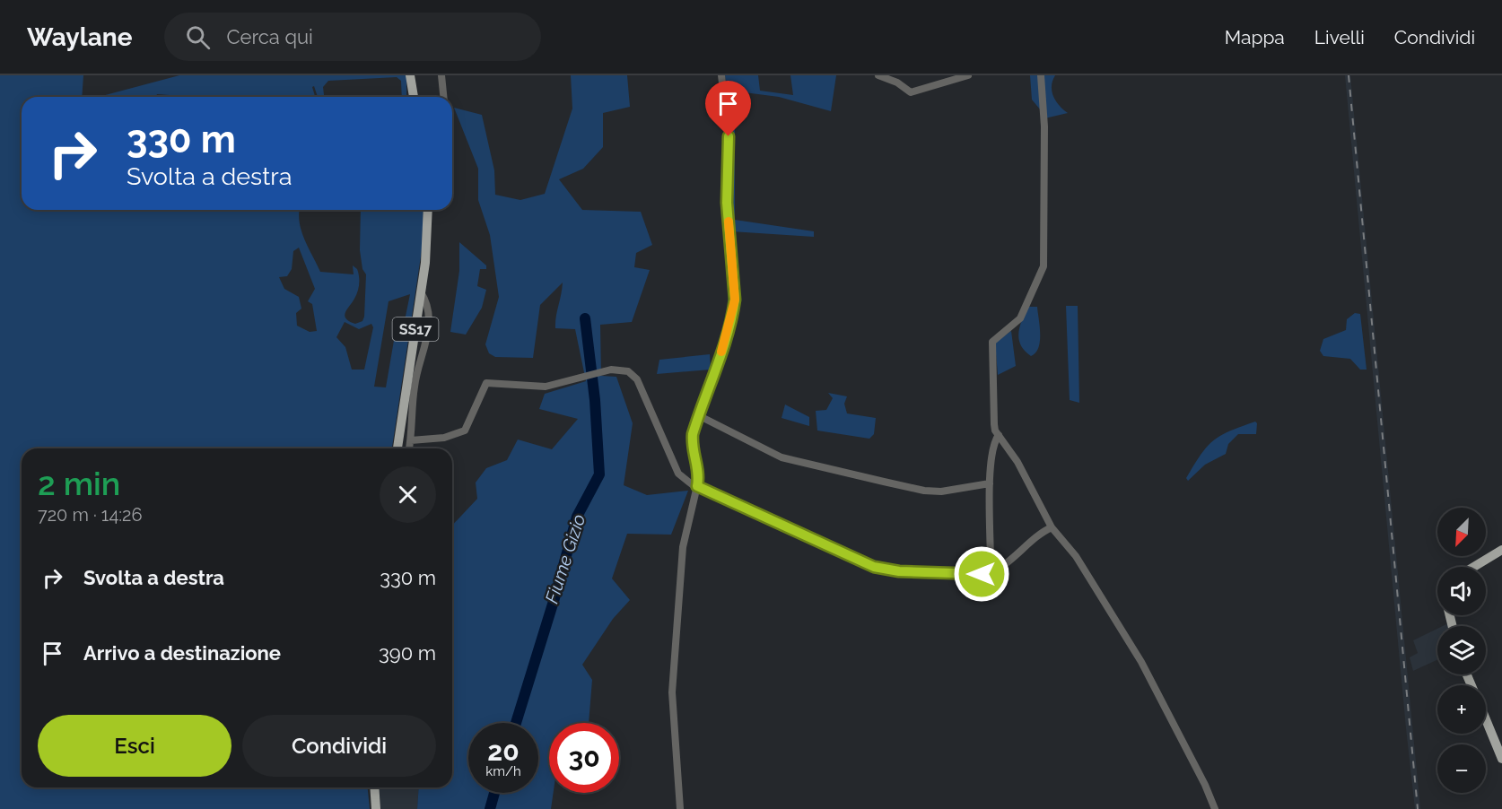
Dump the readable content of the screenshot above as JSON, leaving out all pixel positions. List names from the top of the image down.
{
  "streets": {
    "main road": ["SS17"]
  },
  "water": ["Fiume Gizio"],
  "north": "bottom left",
  "page": {
    "header": "Waylane",
    "search": "Cerca qui",
    "nav": ["Mappa", "Livelli", "Condividi"],
    "turn": ["330 m", "Svolta a destra"],
    "heading": ["2 min", "720 m · 14:26"],
    "map_buttons": ["+", "−"],
    "list": [
      {
        "name": "Svolta a destra",
        "value": "330 m"
      },
      {
        "name": "Arrivo a destinazione",
        "value": "390 m"
      }
    ],
    "buttons": ["Esci", "Condividi"],
    "speed": "20 km/h",
    "limit": "30"
  }
}
